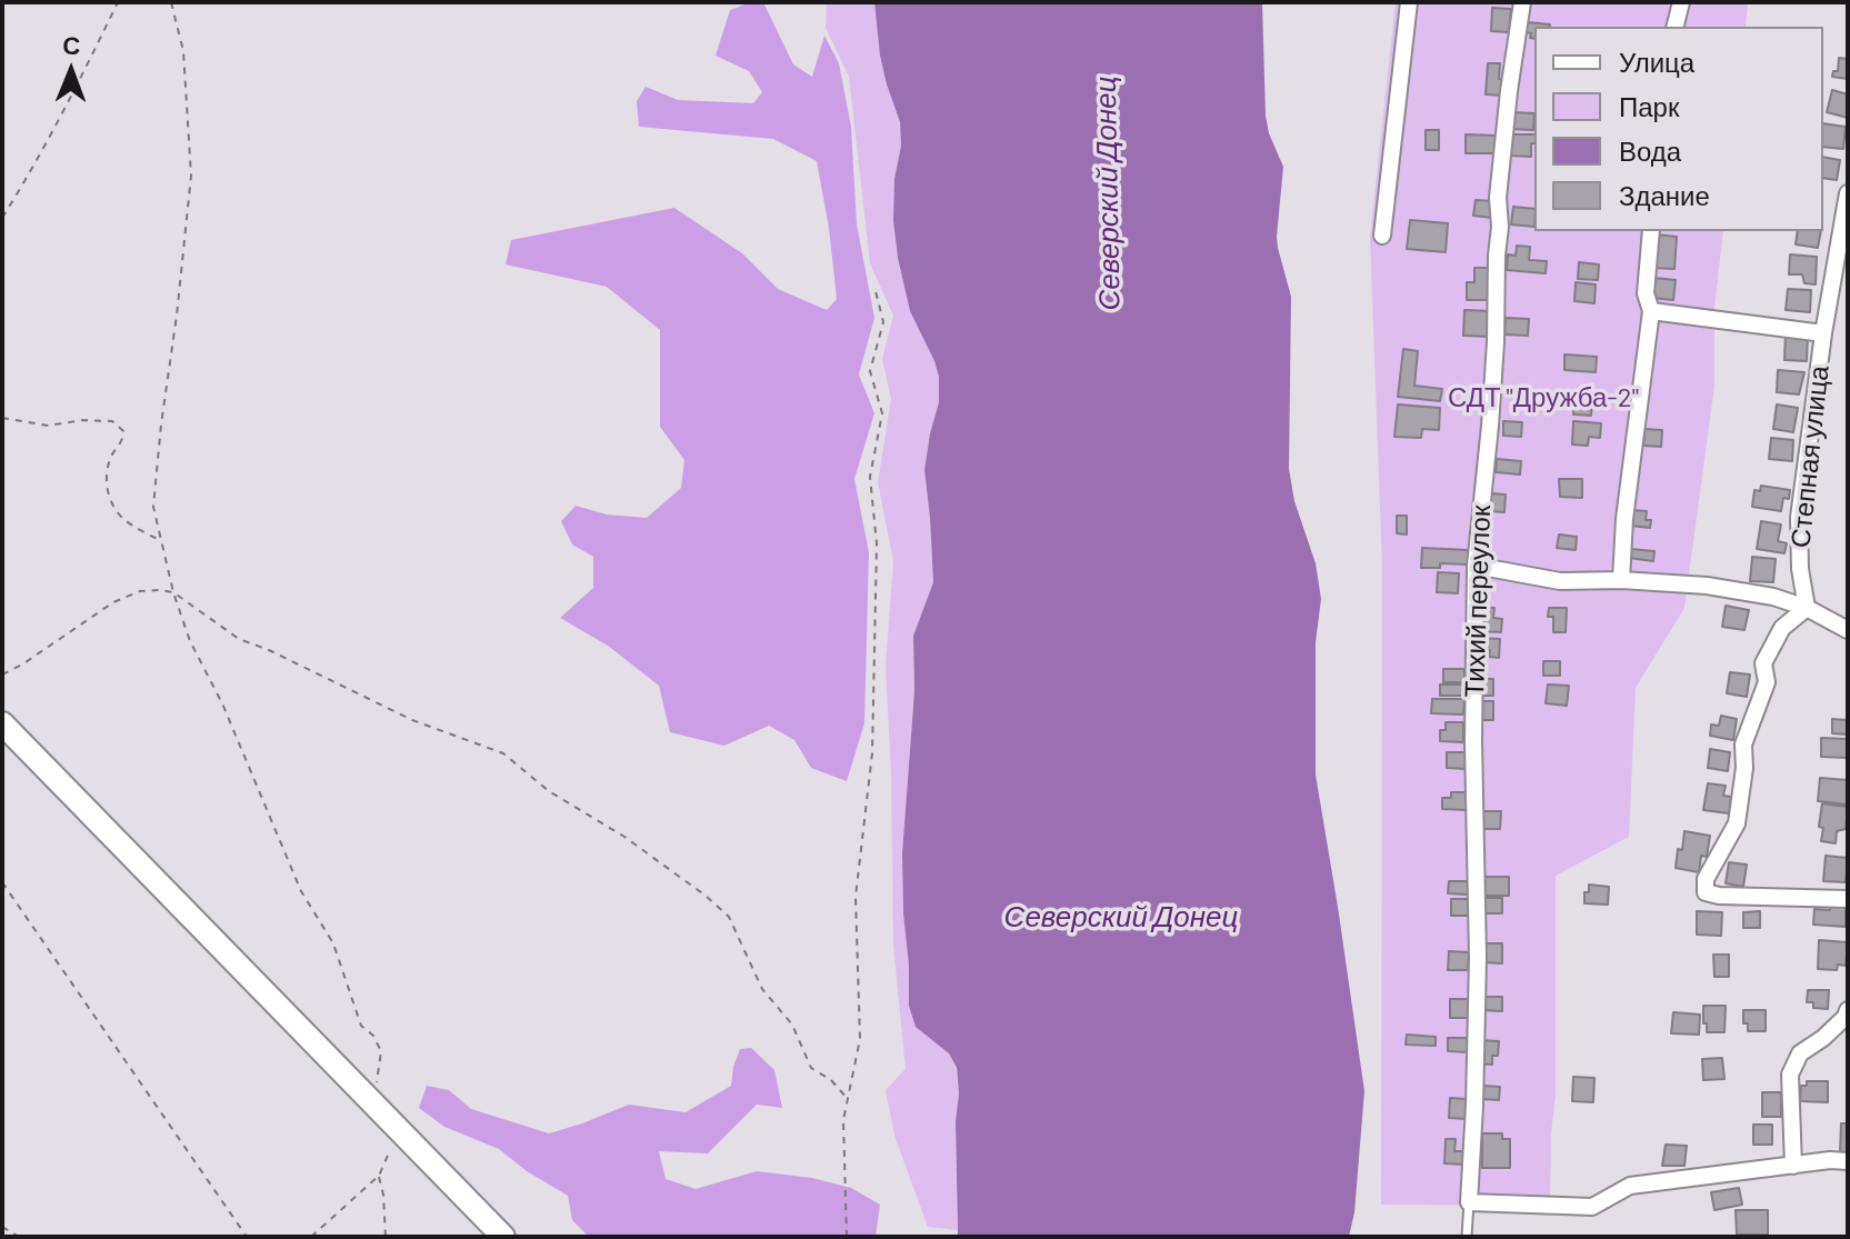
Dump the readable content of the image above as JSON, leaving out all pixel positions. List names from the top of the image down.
{
  "streets": {
    "street": ["Степная улица", "Тихий переулок"]
  },
  "water": ["Северский Донец"],
  "parks": ["СДТ \"Дружба-2\""],
  "legend": [
    "Улица",
    "Парк",
    "Вода",
    "Здание"
  ],
  "north": "top"
}
